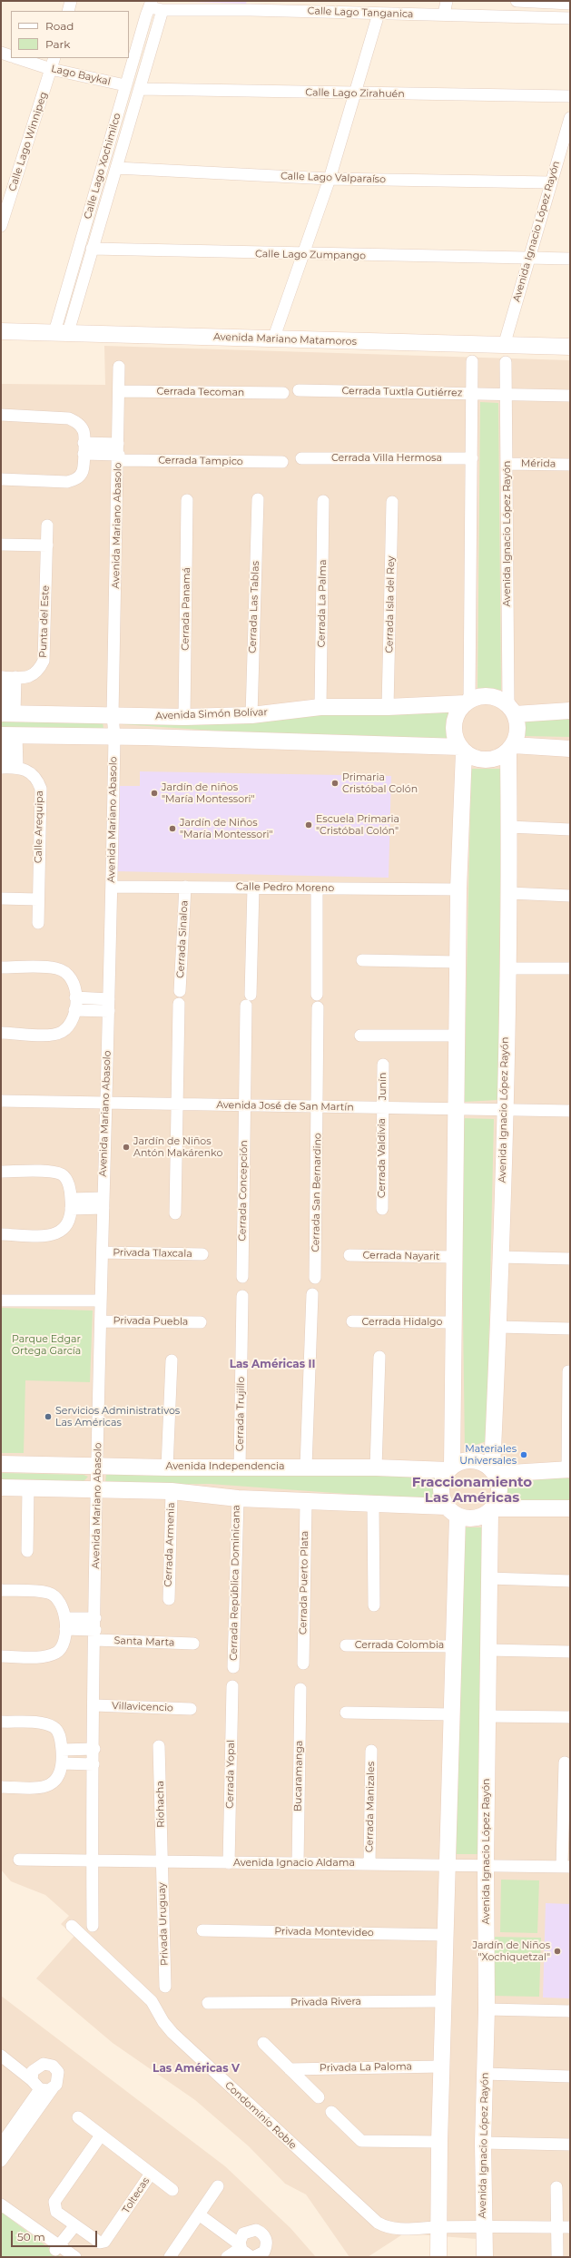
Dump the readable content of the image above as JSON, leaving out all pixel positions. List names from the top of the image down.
{
  "streets": {
    "street": [
      "Calle Lago Tanganica",
      "Lago Baykal",
      "Calle Lago Zirahuén",
      "Calle Lago Winnipeg",
      "Calle Lago Xochimilco",
      "Calle Lago Valparaíso",
      "Avenida Ignacio López Rayón",
      "Calle Lago Zumpango",
      "Avenida Mariano Matamoros",
      "Cerrada Tecoman",
      "Cerrada Tuxtla Gutiérrez",
      "Cerrada Villa Hermosa",
      "Cerrada Tampico",
      "Mérida",
      "Avenida Mariano Abasolo",
      "Cerrada La Palma",
      "Cerrada Isla del Rey",
      "Cerrada Las Tablas",
      "Cerrada Panamá",
      "Punta del Este",
      "Avenida Simón Bolívar",
      "Calle Arequipa",
      "Calle Pedro Moreno",
      "Cerrada Sinaloa",
      "Junín",
      "Avenida José de San Martín",
      "Cerrada Valdivia",
      "Cerrada Concepción",
      "Cerrada San Bernardino",
      "Privada Tlaxcala",
      "Cerrada Nayarit",
      "Privada Puebla",
      "Cerrada Hidalgo",
      "Cerrada Trujillo",
      "Avenida Independencia",
      "Cerrada Armenia",
      "Cerrada República Dominicana",
      "Cerrada Puerto Plata",
      "Santa Marta",
      "Cerrada Colombia",
      "Villavicencio",
      "Cerrada Yopal",
      "Bucaramanga",
      "Riohacha",
      "Cerrada Manizales",
      "Avenida Ignacio Aldama",
      "Privada Uruguay",
      "Privada Montevideo",
      "Privada Rivera",
      "Privada La Paloma",
      "Condominio Roble",
      "Toltecas"
    ]
  },
  "crossings": [
    ["Calle Lago Tanganica", "Calle Lago Xochimilco"],
    ["Lago Baykal", "Calle Lago Winnipeg"],
    ["Lago Baykal", "Calle Lago Xochimilco"],
    ["Calle Lago Zirahuén", "Calle Lago Xochimilco"],
    ["Calle Lago Xochimilco", "Calle Lago Valparaíso"],
    ["Calle Lago Xochimilco", "Calle Lago Zumpango"],
    ["Calle Lago Xochimilco", "Avenida Mariano Matamoros"],
    ["Calle Lago Valparaíso", "Avenida Ignacio López Rayón"],
    ["Avenida Ignacio López Rayón", "Calle Lago Zumpango"],
    ["Avenida Ignacio López Rayón", "Avenida Mariano Matamoros"],
    ["Avenida Ignacio López Rayón", "Cerrada Tuxtla Gutiérrez"],
    ["Avenida Ignacio López Rayón", "Mérida"],
    ["Avenida Ignacio López Rayón", "Avenida Simón Bolívar"],
    ["Avenida Ignacio López Rayón", "Avenida José de San Martín"],
    ["Avenida Ignacio López Rayón", "Avenida Independencia"],
    ["Avenida Ignacio López Rayón", "Avenida Ignacio Aldama"],
    ["Cerrada Tecoman", "Avenida Mariano Abasolo"],
    ["Cerrada Tampico", "Avenida Mariano Abasolo"],
    ["Avenida Mariano Abasolo", "Avenida Simón Bolívar"],
    ["Avenida Mariano Abasolo", "Calle Pedro Moreno"],
    ["Avenida Mariano Abasolo", "Avenida José de San Martín"],
    ["Avenida Mariano Abasolo", "Privada Tlaxcala"],
    ["Avenida Mariano Abasolo", "Privada Puebla"],
    ["Avenida Mariano Abasolo", "Avenida Independencia"],
    ["Avenida Mariano Abasolo", "Santa Marta"],
    ["Avenida Mariano Abasolo", "Villavicencio"],
    ["Avenida Mariano Abasolo", "Avenida Ignacio Aldama"],
    ["Cerrada La Palma", "Avenida Simón Bolívar"],
    ["Cerrada Isla del Rey", "Avenida Simón Bolívar"],
    ["Cerrada Las Tablas", "Avenida Simón Bolívar"],
    ["Cerrada Panamá", "Avenida Simón Bolívar"],
    ["Punta del Este", "Avenida Simón Bolívar"],
    ["Calle Pedro Moreno", "Cerrada Sinaloa"],
    ["Calle Pedro Moreno", "Cerrada Concepción"],
    ["Junín", "Avenida José de San Martín"],
    ["Junín", "Cerrada Valdivia"],
    ["Avenida José de San Martín", "Cerrada Valdivia"],
    ["Avenida José de San Martín", "Cerrada Concepción"],
    ["Avenida José de San Martín", "Cerrada San Bernardino"],
    ["Cerrada Trujillo", "Avenida Independencia"],
    ["Cerrada Yopal", "Avenida Ignacio Aldama"],
    ["Bucaramanga", "Avenida Ignacio Aldama"],
    ["Riohacha", "Avenida Ignacio Aldama"],
    ["Riohacha", "Privada Uruguay"],
    ["Cerrada Manizales", "Avenida Ignacio Aldama"],
    ["Avenida Ignacio Aldama", "Privada Uruguay"]
  ],
  "districts": ["Las Américas II", "Fraccionamiento Las Américas", "Las Américas V"],
  "parks": ["Parque Edgar Ortega García"],
  "places": [
    "Primaria Cristóbal Colón",
    "Jardín de niños \"María Montessori\"",
    "Escuela Primaria \"Cristóbal Colón\"",
    "Jardín de Niños \"María Montessori\"",
    "Jardín de Niños Antón Makárenko",
    "Servicios Administrativos Las Américas",
    "Materiales Universales",
    "Jardín de Niños \"Xochiquetzal\""
  ],
  "legend": ["Road", "Park"],
  "scale_bar": "50 m"
}
